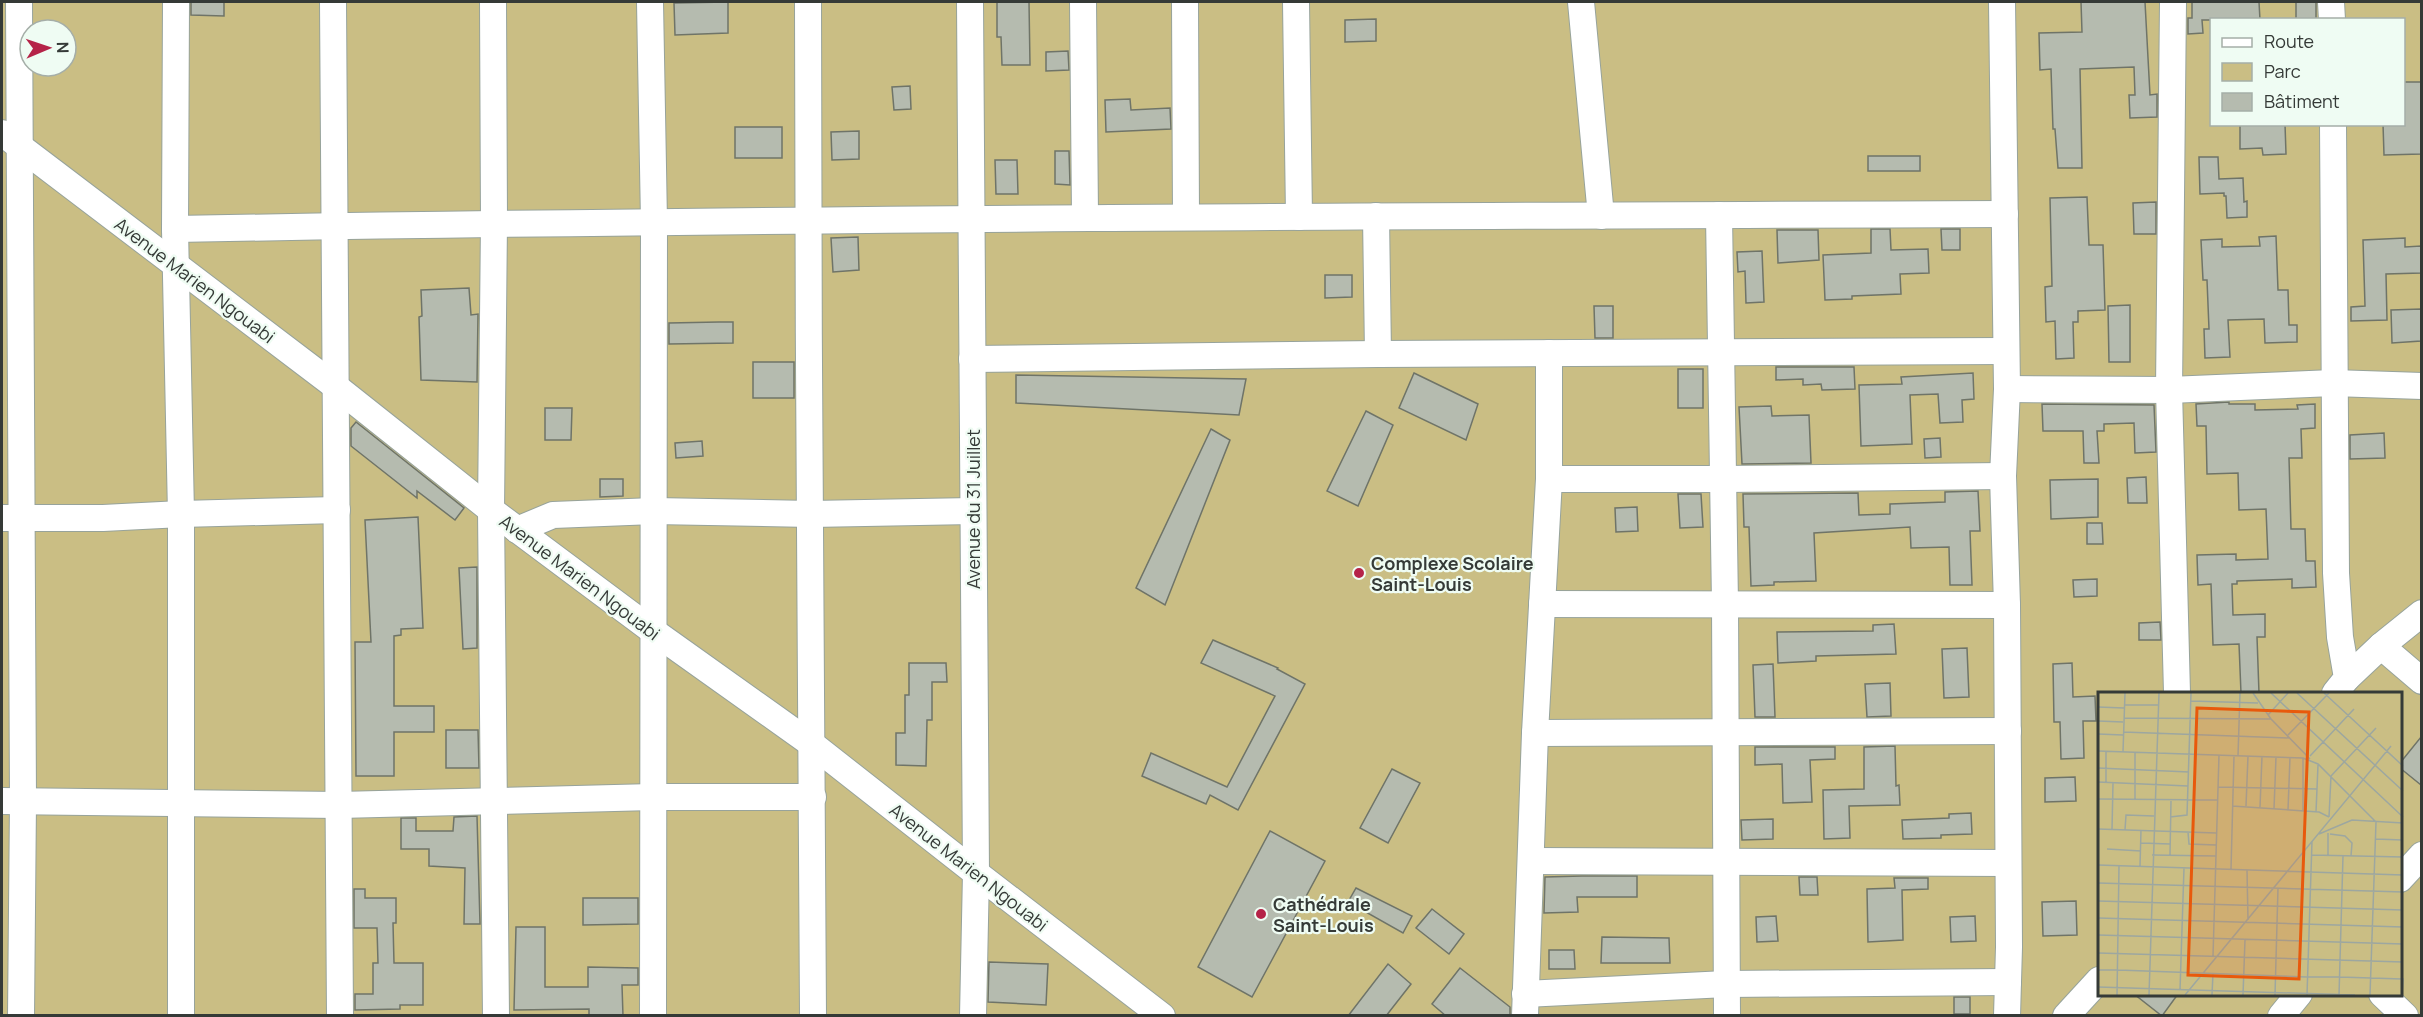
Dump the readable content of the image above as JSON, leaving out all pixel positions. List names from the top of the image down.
{
  "streets": {
    "street": ["Avenue Marien Ngouabi", "Avenue du 31 Juillet"]
  },
  "crossings": [
    ["Avenue Marien Ngouabi", "Avenue du 31 Juillet"]
  ],
  "places": ["Complexe Scolaire Saint-Louis", "Cathédrale Saint-Louis"],
  "legend": ["Route", "Parc", "Bâtiment"],
  "north": "right"
}
